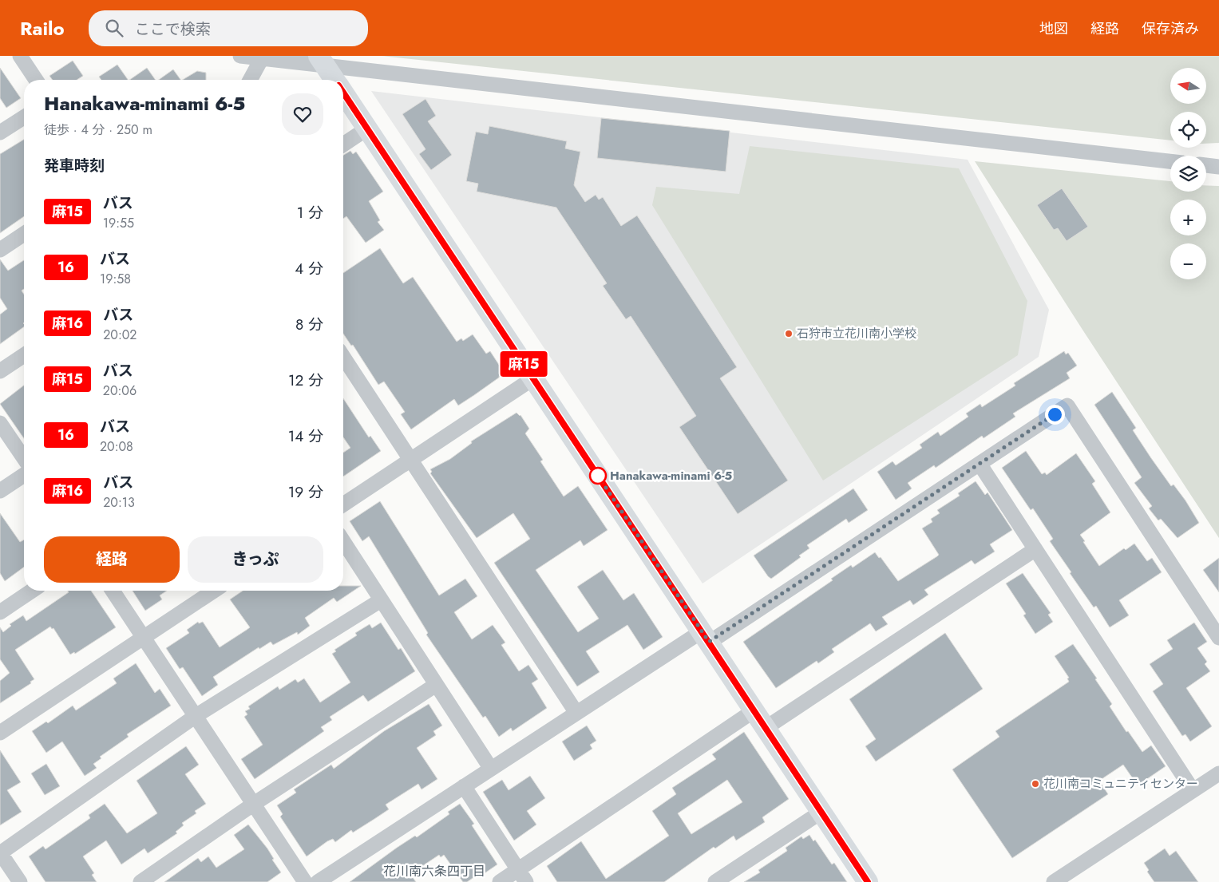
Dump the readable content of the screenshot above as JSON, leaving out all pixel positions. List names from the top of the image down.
{
  "districts": ["花川南六条四丁目"],
  "places": ["石狩市立花川南小学校", "Hanakawa-minami 6-5", "花川南コミュニティセンター"],
  "lines": ["bus line 麻15"],
  "north": "left",
  "page": {
    "header": "Railo",
    "search": "ここで検索",
    "nav": ["地図", "経路", "保存済み"],
    "on_map": "麻15",
    "map_buttons": ["+", "−"],
    "heading": [
      ["Hanakawa-minami 6-5", "徒歩 · 4 分 · 250 m"],
      "発車時刻"
    ],
    "list": [
      {
        "mark": "麻15",
        "name": "バス",
        "note": "19:55",
        "value": "1 分"
      },
      {
        "mark": "16",
        "name": "バス",
        "note": "19:58",
        "value": "4 分"
      },
      {
        "mark": "麻16",
        "name": "バス",
        "note": "20:02",
        "value": "8 分"
      },
      {
        "mark": "麻15",
        "name": "バス",
        "note": "20:06",
        "value": "12 分"
      },
      {
        "mark": "16",
        "name": "バス",
        "note": "20:08",
        "value": "14 分"
      },
      {
        "mark": "麻16",
        "name": "バス",
        "note": "20:13",
        "value": "19 分"
      }
    ],
    "buttons": ["経路", "きっぷ"]
  }
}
